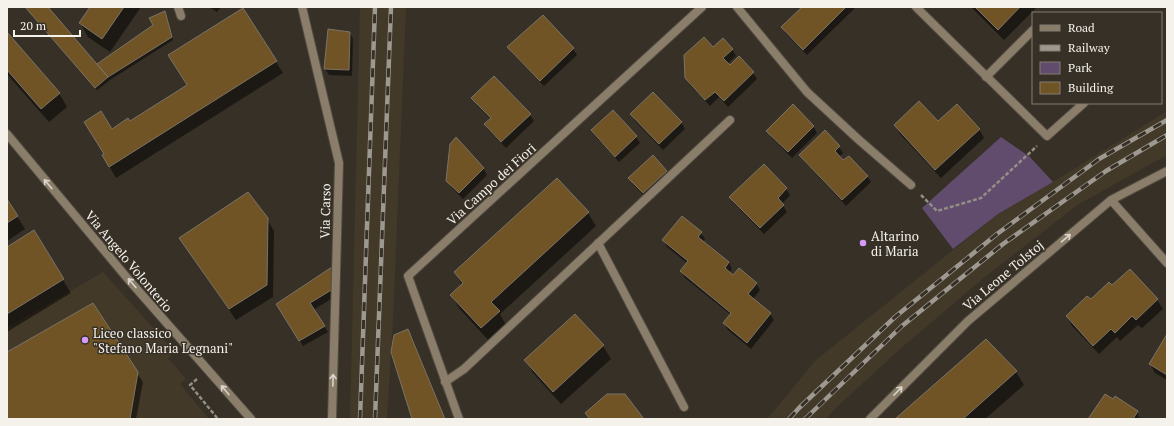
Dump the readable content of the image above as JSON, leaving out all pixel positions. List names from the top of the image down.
{
  "streets": {
    "street": [
      "Via Campo dei Fiori",
      "Via Carso",
      "Via Angelo Volonterio",
      "Via Leone Tolstoj"
    ]
  },
  "one_way": ["Via Carso", "Via Angelo Volonterio", "Via Leone Tolstoj"],
  "places": ["Altarino di Maria", "Liceo classico \"Stefano Maria Legnani\""],
  "legend": [
    "Road",
    "Railway",
    "Park",
    "Building"
  ],
  "scale_bar": "20 m"
}
